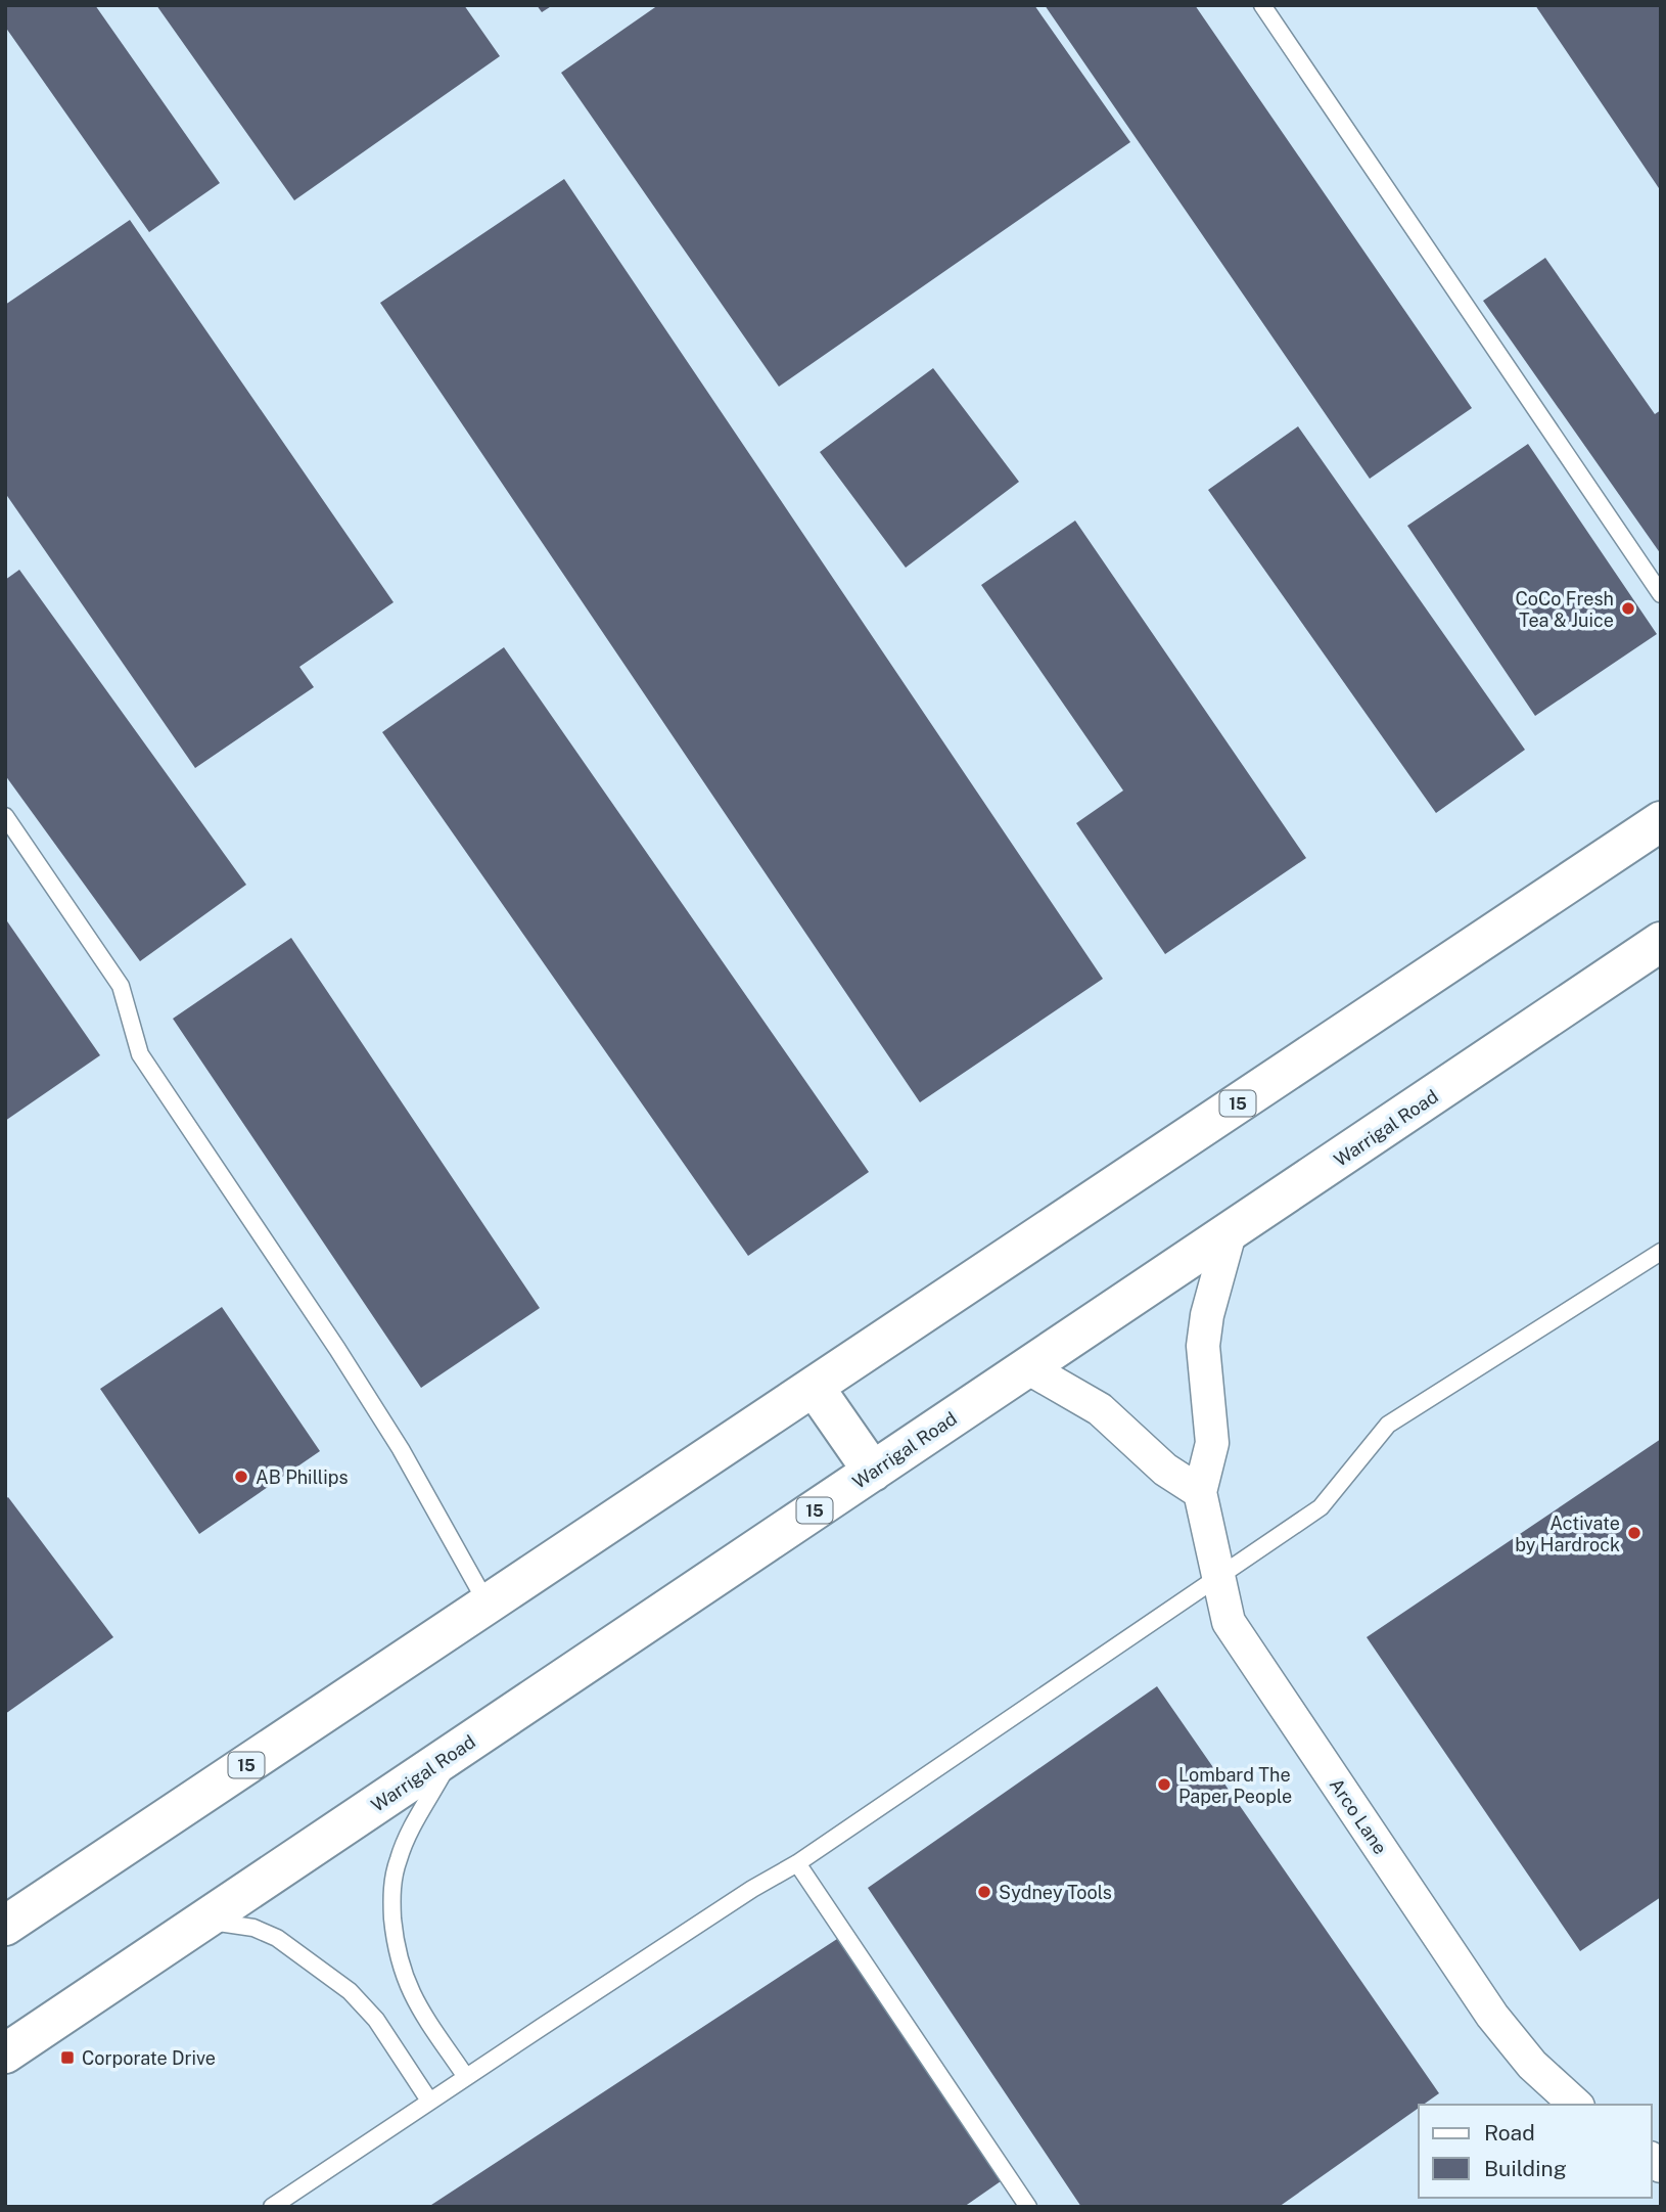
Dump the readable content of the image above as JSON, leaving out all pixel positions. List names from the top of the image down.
{
  "streets": {
    "highway": ["15", "Warrigal Road"],
    "street": ["Arco Lane"]
  },
  "crossings": [
    ["Warrigal Road", "Arco Lane"]
  ],
  "places": {
    "other": [
      "CoCo Fresh Tea & Juice",
      "AB Phillips",
      "Activate by Hardrock",
      "Lombard The Paper People",
      "Sydney Tools"
    ],
    "transit": ["Corporate Drive"]
  },
  "legend": ["Road", "Building"]
}
